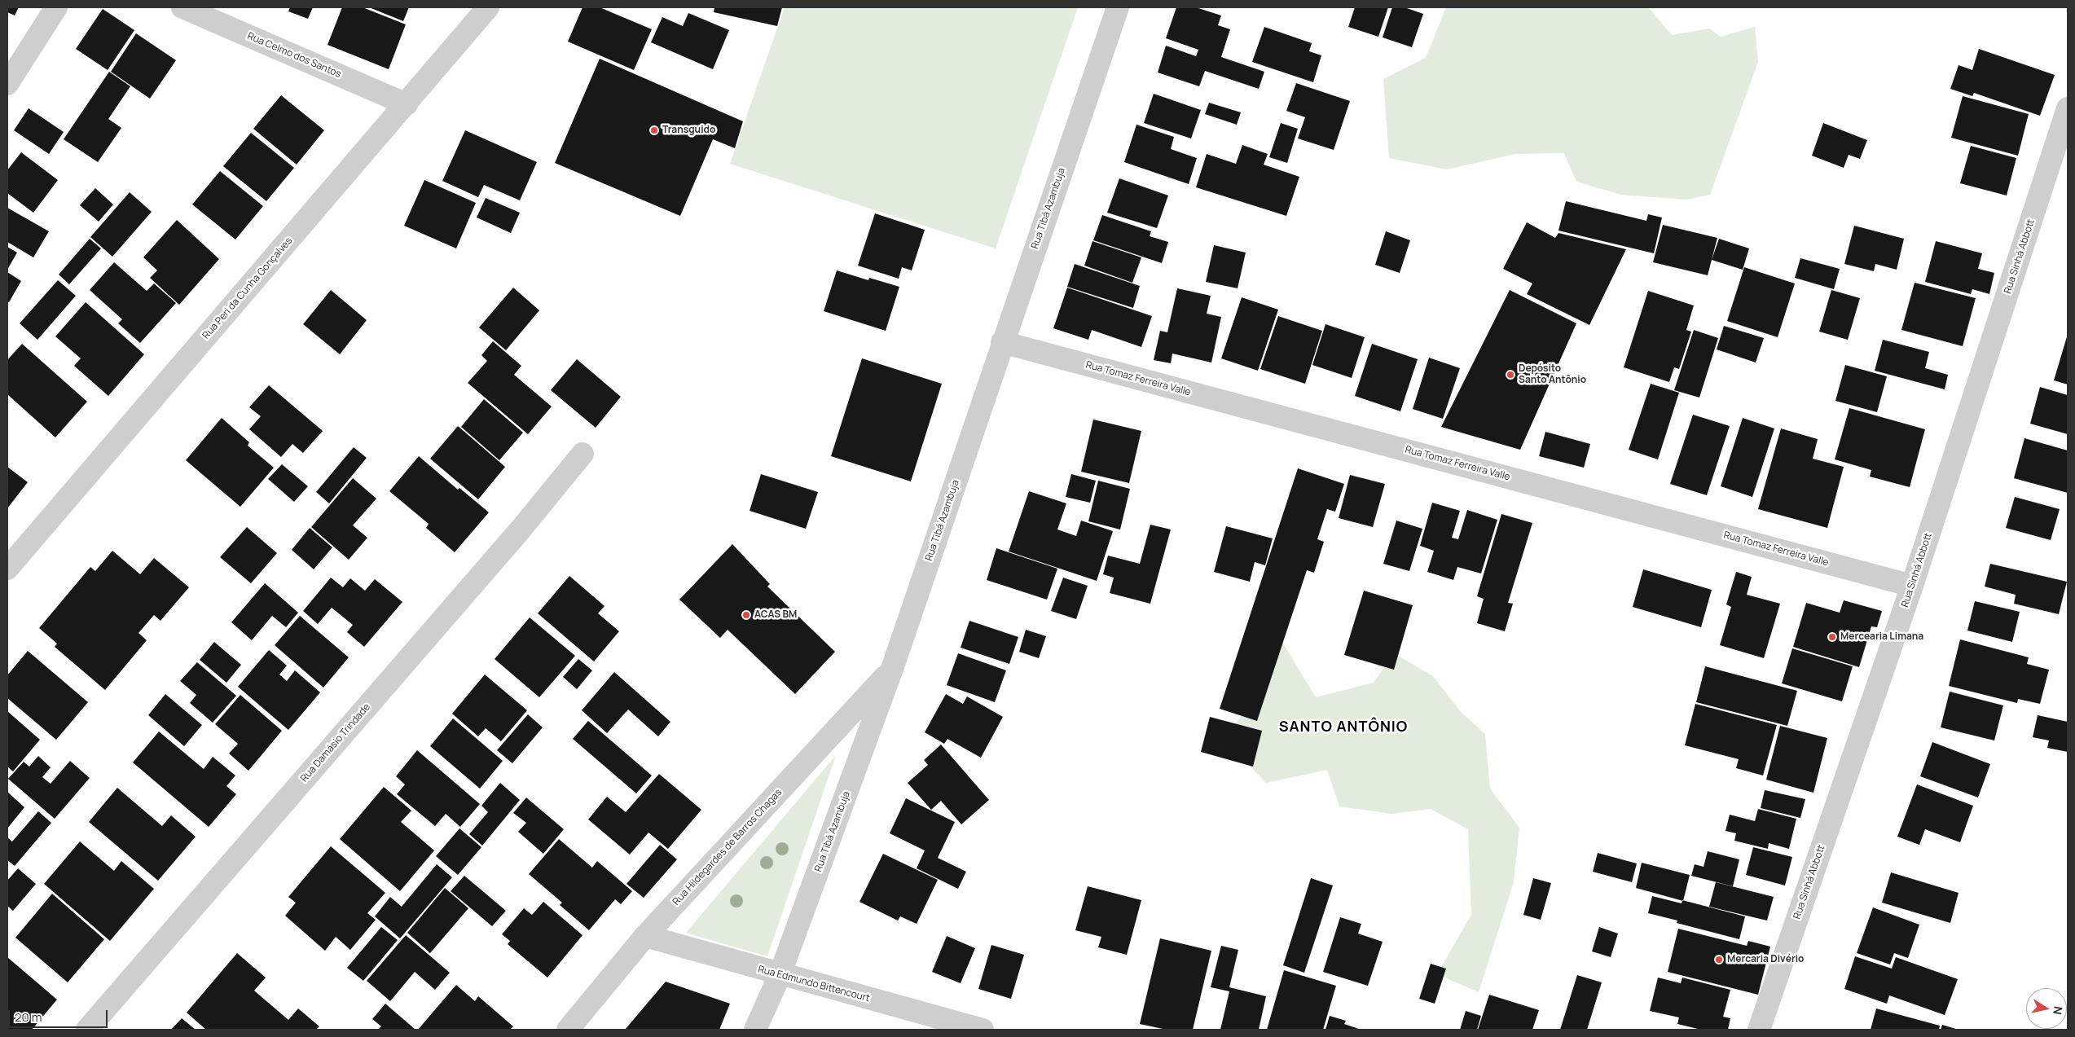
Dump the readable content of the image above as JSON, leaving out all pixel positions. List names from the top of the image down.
{
  "streets": {
    "street": [
      "Rua Celmo dos Santos",
      "Rua Tibá Azambuja",
      "Rua Sinhá Abbott",
      "Rua Peri da Cunha Gonçalves",
      "Rua Tomaz Ferreira Valle",
      "Rua Damásio Trindade",
      "Rua Hildegardes de Barros Chagas",
      "Rua Edmundo Bittencourt"
    ]
  },
  "crossings": [
    ["Rua Celmo dos Santos", "Rua Peri da Cunha Gonçalves"],
    ["Rua Tibá Azambuja", "Rua Tomaz Ferreira Valle"],
    ["Rua Tibá Azambuja", "Rua Hildegardes de Barros Chagas"],
    ["Rua Tibá Azambuja", "Rua Edmundo Bittencourt"],
    ["Rua Sinhá Abbott", "Rua Tomaz Ferreira Valle"],
    ["Rua Hildegardes de Barros Chagas", "Rua Edmundo Bittencourt"]
  ],
  "districts": ["SANTO ANTÔNIO"],
  "places": [
    "Transguido",
    "Depósito Santo Antônio",
    "ACAS BM",
    "Mercearia Limana",
    "Mercaria Divério"
  ],
  "scale_bar": "20 m",
  "north": "right"
}
